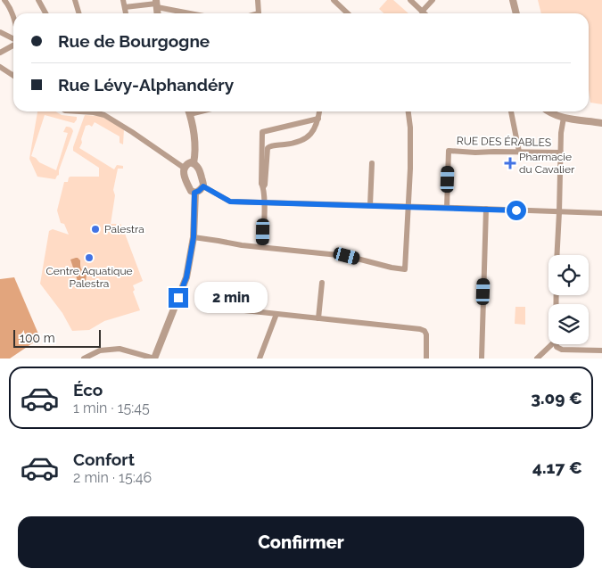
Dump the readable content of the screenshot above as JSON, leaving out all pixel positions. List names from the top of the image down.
{
  "streets": {
    "street": ["RUE DES ÉRABLES"]
  },
  "places": {
    "health": ["Pharmacie du Cavalier"],
    "other": ["Palestra", "Centre Aquatique Palestra"]
  },
  "scale_bar": "100 m",
  "page": {
    "banner": ["Rue de Bourgogne", "Rue Lévy-Alphandéry"],
    "bubble": "2 min",
    "scale": "100 m",
    "list": [
      {
        "name": "Éco",
        "note": "1 min · 15:45",
        "value": "3.09 €"
      },
      {
        "name": "Confort",
        "note": "2 min · 15:46",
        "value": "4.17 €"
      }
    ],
    "buttons": "Confirmer"
  }
}
